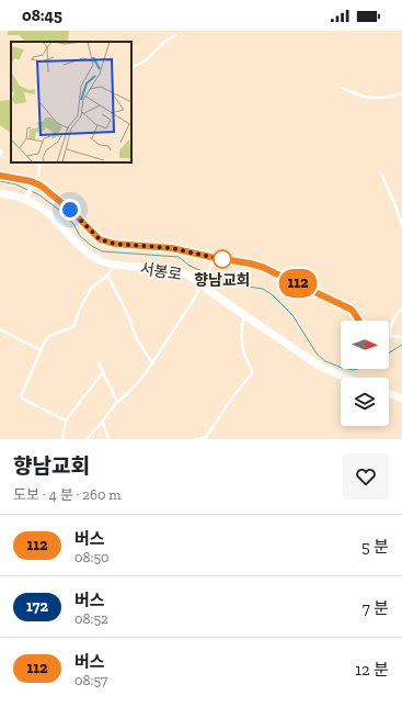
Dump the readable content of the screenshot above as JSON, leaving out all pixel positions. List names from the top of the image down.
{
  "streets": {
    "main road": ["서봉로"]
  },
  "places": ["향남교회"],
  "lines": ["bus line 112"],
  "north": "right",
  "page": {
    "status": "08:45",
    "on_map": "112",
    "heading": ["향남교회", "도보 · 4 분 · 260 m"],
    "list": [
      {
        "mark": "112",
        "name": "버스",
        "note": "08:50",
        "value": "5 분"
      },
      {
        "mark": "172",
        "name": "버스",
        "note": "08:52",
        "value": "7 분"
      },
      {
        "mark": "112",
        "name": "버스",
        "note": "08:57",
        "value": "12 분"
      }
    ]
  }
}
